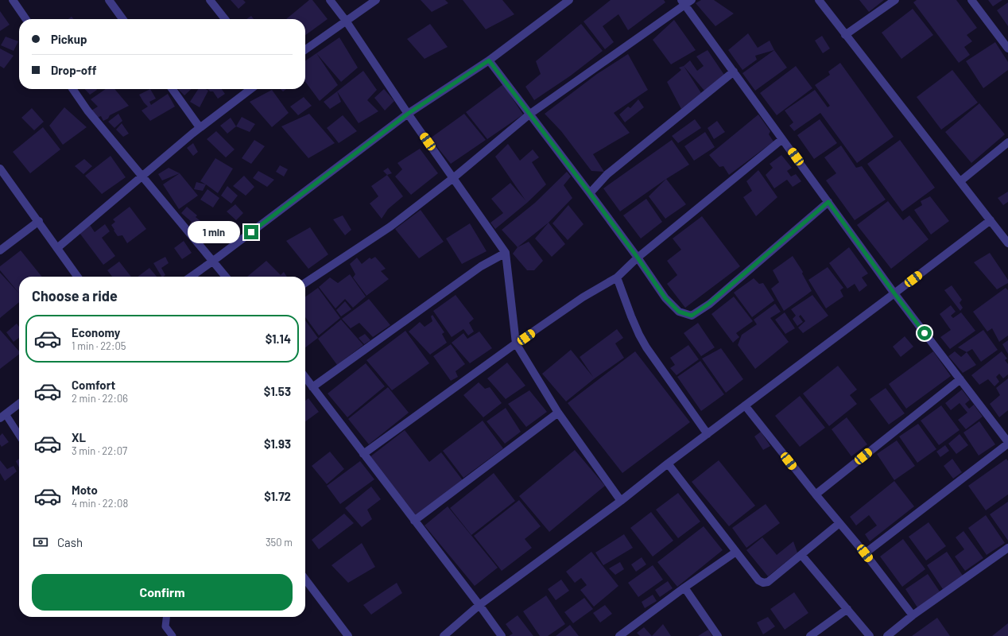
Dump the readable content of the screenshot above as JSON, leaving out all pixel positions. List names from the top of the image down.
{
  "page": {
    "banner": ["Pickup", "Drop-off"],
    "bubble": "1 min",
    "heading": "Choose a ride",
    "list": [
      {
        "name": "Economy",
        "note": "1 min · 22:05",
        "value": "$1.14"
      },
      {
        "name": "Comfort",
        "note": "2 min · 22:06",
        "value": "$1.53"
      },
      {
        "name": "XL",
        "note": "3 min · 22:07",
        "value": "$1.93"
      },
      {
        "name": "Moto",
        "note": "4 min · 22:08",
        "value": "$1.72"
      }
    ],
    "pay": ["Cash", "350 m"],
    "buttons": "Confirm"
  }
}
